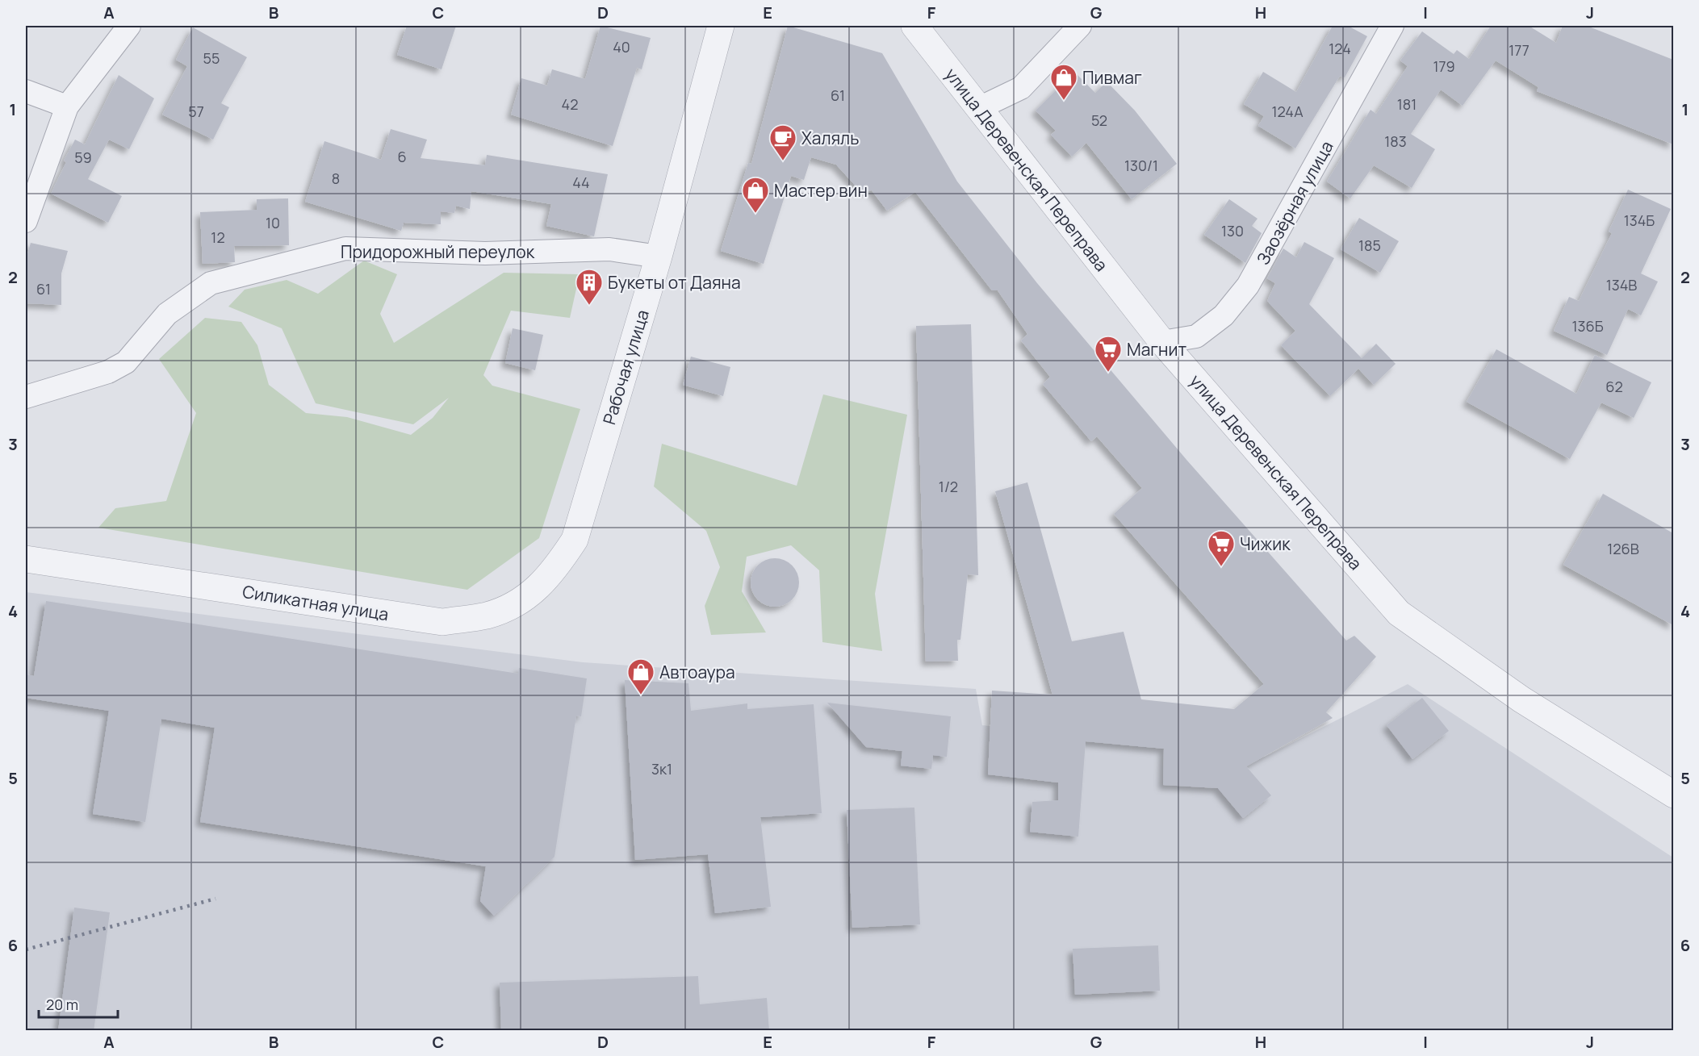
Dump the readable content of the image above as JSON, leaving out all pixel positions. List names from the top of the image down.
{
  "streets": {
    "street": [
      "улица Деревенская Переправа",
      "Заозёрная улица",
      "Придорожный переулок",
      "Рабочая улица",
      "Силикатная улица"
    ]
  },
  "crossings": [
    ["улица Деревенская Переправа", "Заозёрная улица"],
    ["Придорожный переулок", "Рабочая улица"],
    ["Рабочая улица", "Силикатная улица"]
  ],
  "places": {
    "shop": ["Пивмаг", "Мастер вин", "Автоаура"],
    "cafe": ["Халяль"],
    "building": ["Букеты от Даяна"],
    "supermarket": ["Магнит", "Чижик"]
  },
  "house_numbers": [
    "40",
    "124",
    "177",
    "55",
    "179",
    "61",
    "42",
    "181",
    "57",
    "124А",
    "52",
    "183",
    "6",
    "59",
    "130/1",
    "8",
    "44",
    "134Б",
    "10",
    "130",
    "12",
    "185",
    "134В",
    "61",
    "136Б",
    "62",
    "1/2",
    "126В",
    "3к1"
  ],
  "scale_bar": "20 m",
  "grid": {
    "columns": [
      "A",
      "B",
      "C",
      "D",
      "E",
      "F",
      "G",
      "H",
      "I",
      "J"
    ],
    "rows": [
      "1",
      "2",
      "3",
      "4",
      "5",
      "6"
    ]
  }
}
